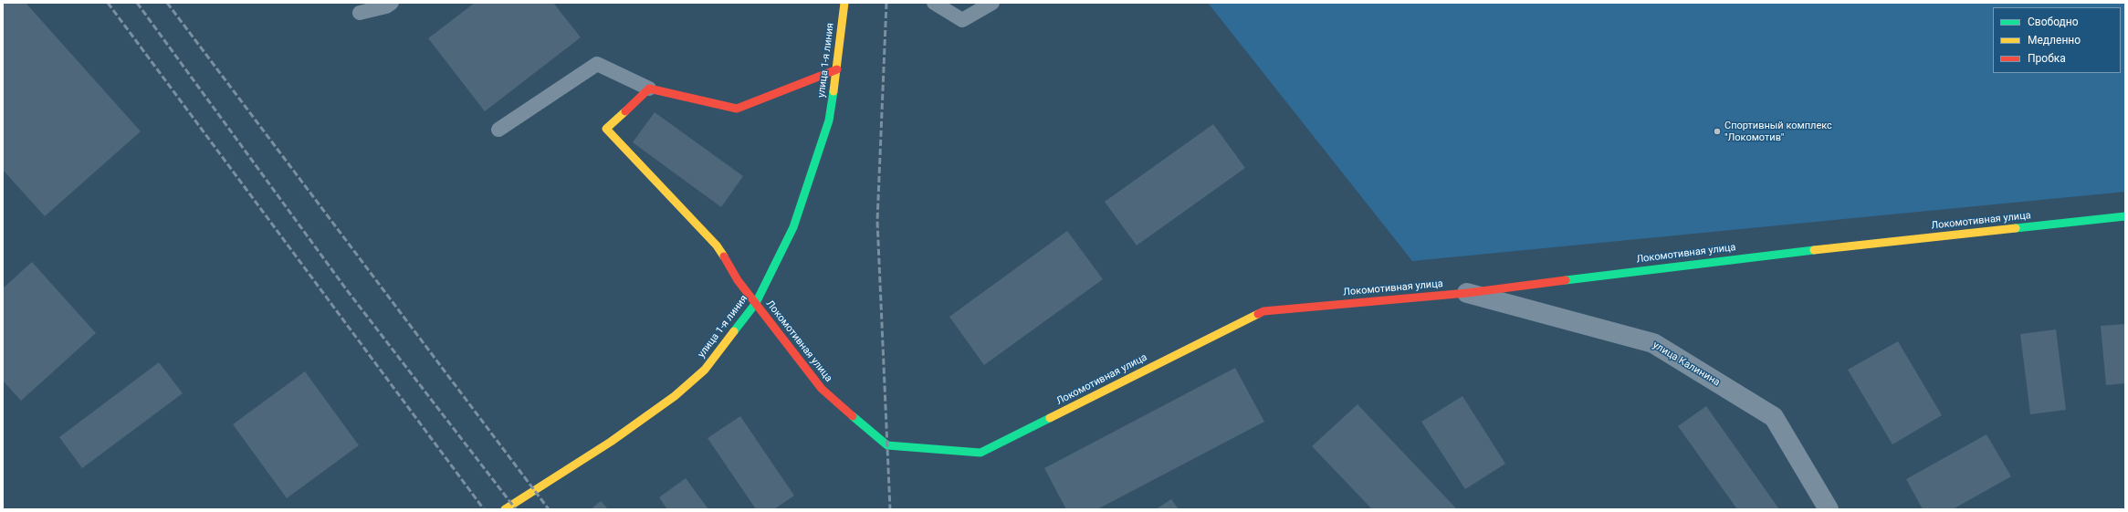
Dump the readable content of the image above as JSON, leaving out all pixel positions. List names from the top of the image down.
{
  "streets": {
    "street": ["улица 1-я линия", "Локомотивная улица", "улица Калинина"]
  },
  "crossings": [
    ["улица 1-я линия", "Локомотивная улица"],
    ["Локомотивная улица", "улица Калинина"]
  ],
  "places": ["Спортивный комплекс \"Локомотив\""],
  "legend": ["Свободно", "Медленно", "Пробка"]
}
